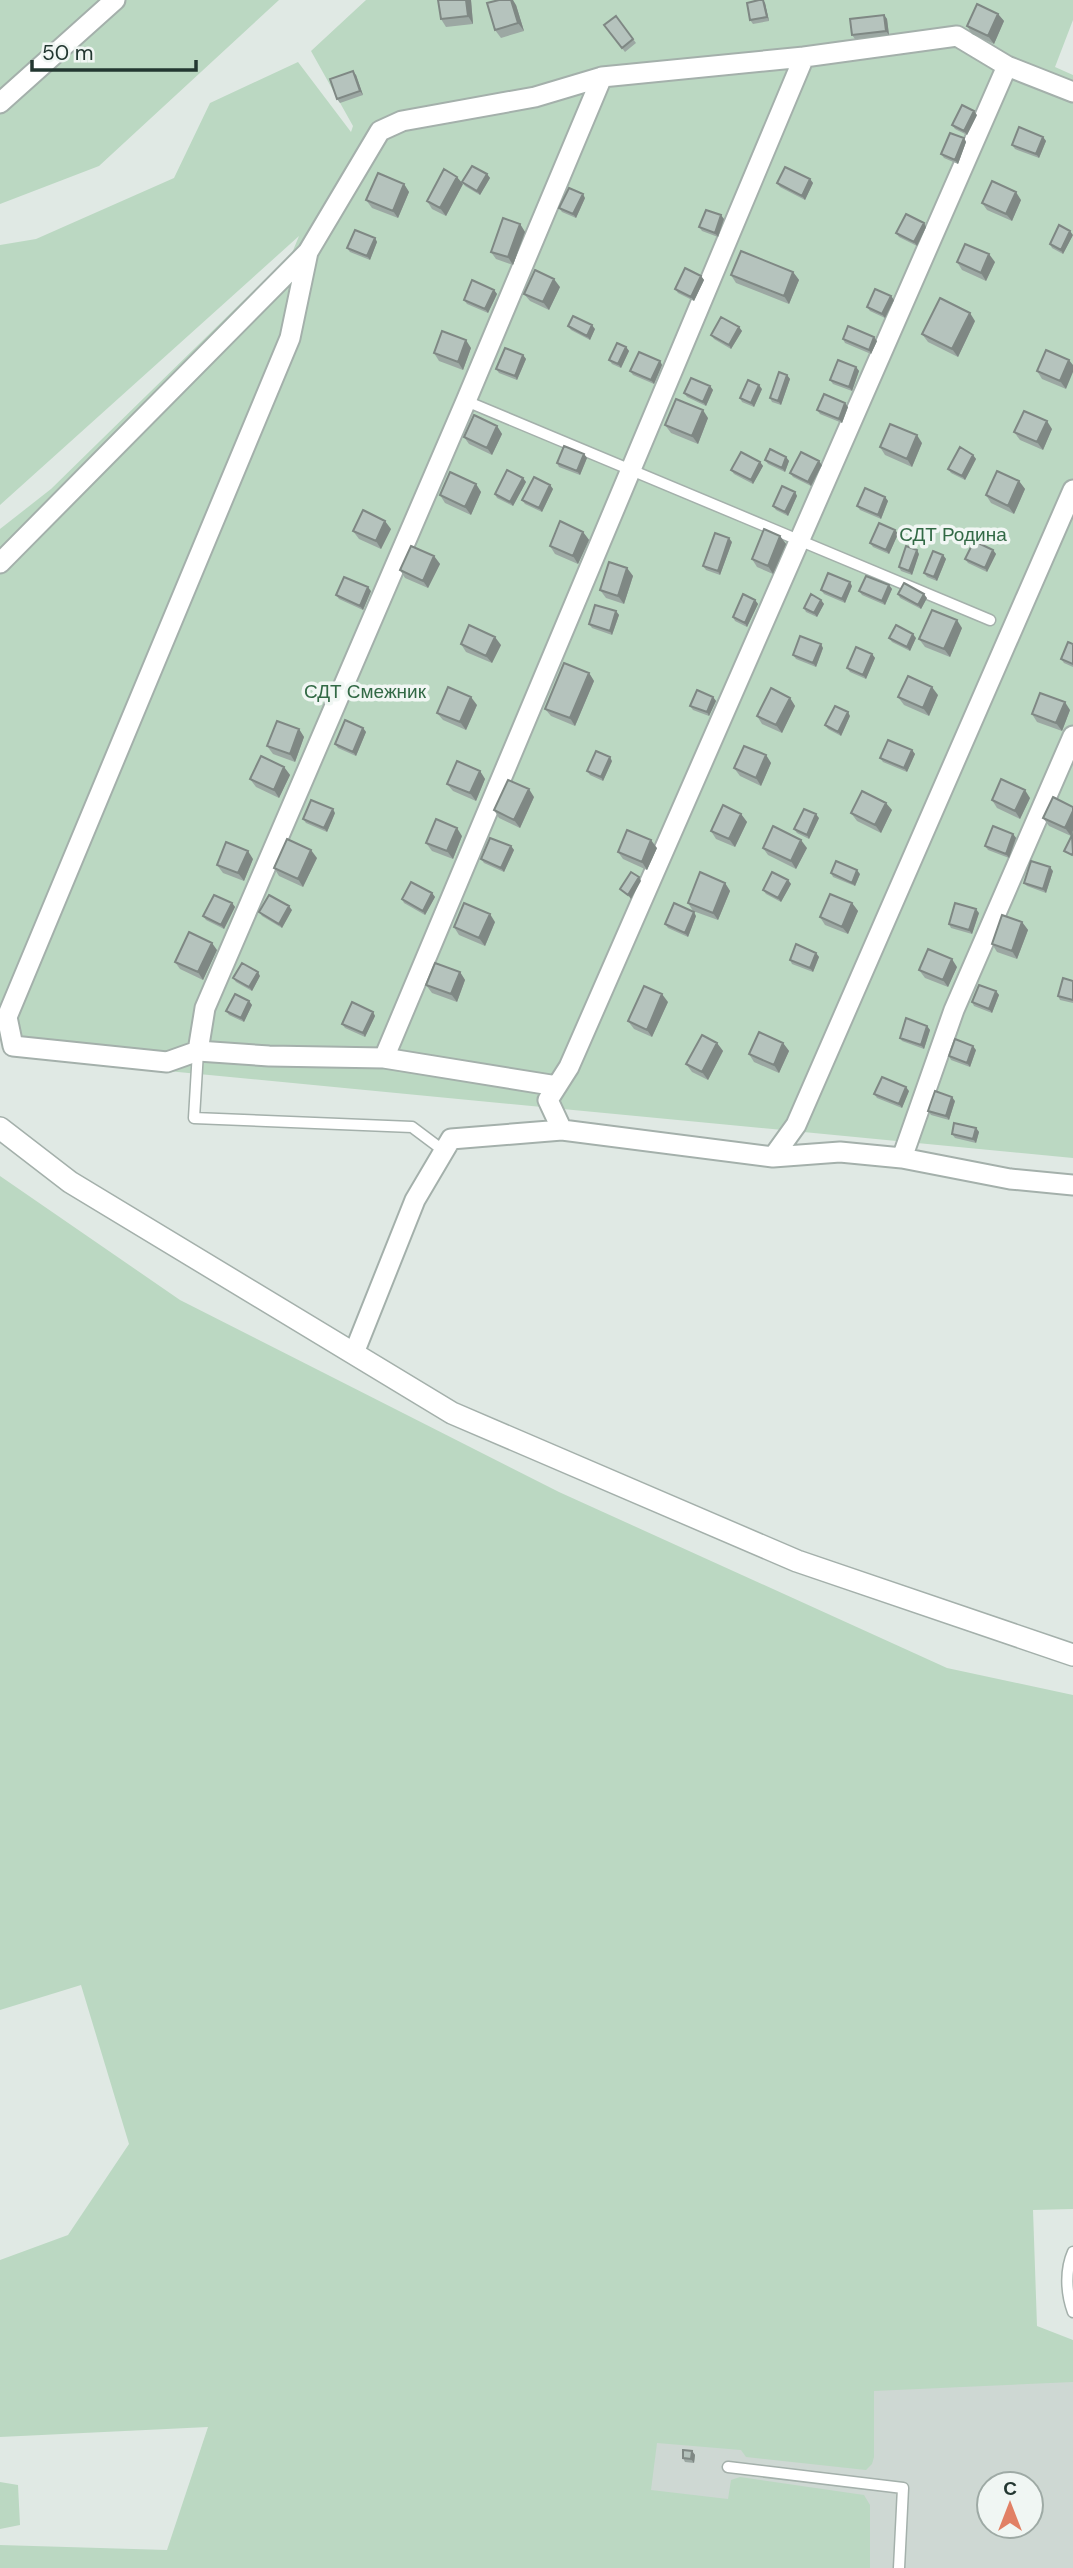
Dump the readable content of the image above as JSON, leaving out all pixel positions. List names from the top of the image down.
{
  "parks": ["СДТ Родина", "СДТ Смежник"],
  "scale_bar": "50 m",
  "north": "top"
}
